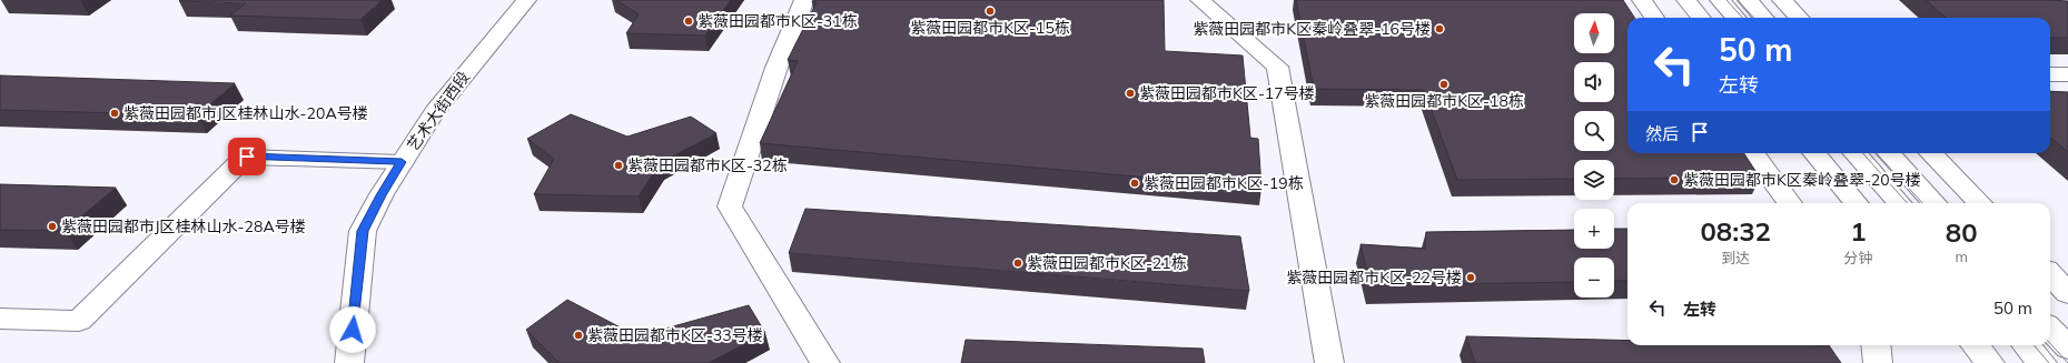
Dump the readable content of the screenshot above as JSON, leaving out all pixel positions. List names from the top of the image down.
{
  "streets": {
    "street": ["艺术大街西段"]
  },
  "places": [
    "紫薇田园都市K区-15栋",
    "紫薇田园都市K区-31栋",
    "紫薇田园都市K区秦岭叠翠-16号楼",
    "紫薇田园都市K区-18栋",
    "紫薇田园都市K区-17号楼",
    "紫薇田园都市J区桂林山水-20A号楼",
    "紫薇田园都市K区-32栋",
    "紫薇田园都市K区秦岭叠翠-20号楼",
    "紫薇田园都市K区-19栋",
    "紫薇田园都市J区桂林山水-28A号楼",
    "紫薇田园都市K区-21栋",
    "紫薇田园都市K区-22号楼",
    "紫薇田园都市K区-33号楼"
  ],
  "north": "top",
  "page": {
    "map_buttons": ["+", "−"],
    "turn": ["50 m", "左转"],
    "then": "然后",
    "eta": [
      "08:32",
      "到达",
      "1",
      "分钟",
      "80",
      "m"
    ],
    "list": [
      {
        "name": "左转",
        "value": "50 m"
      }
    ]
  }
}
